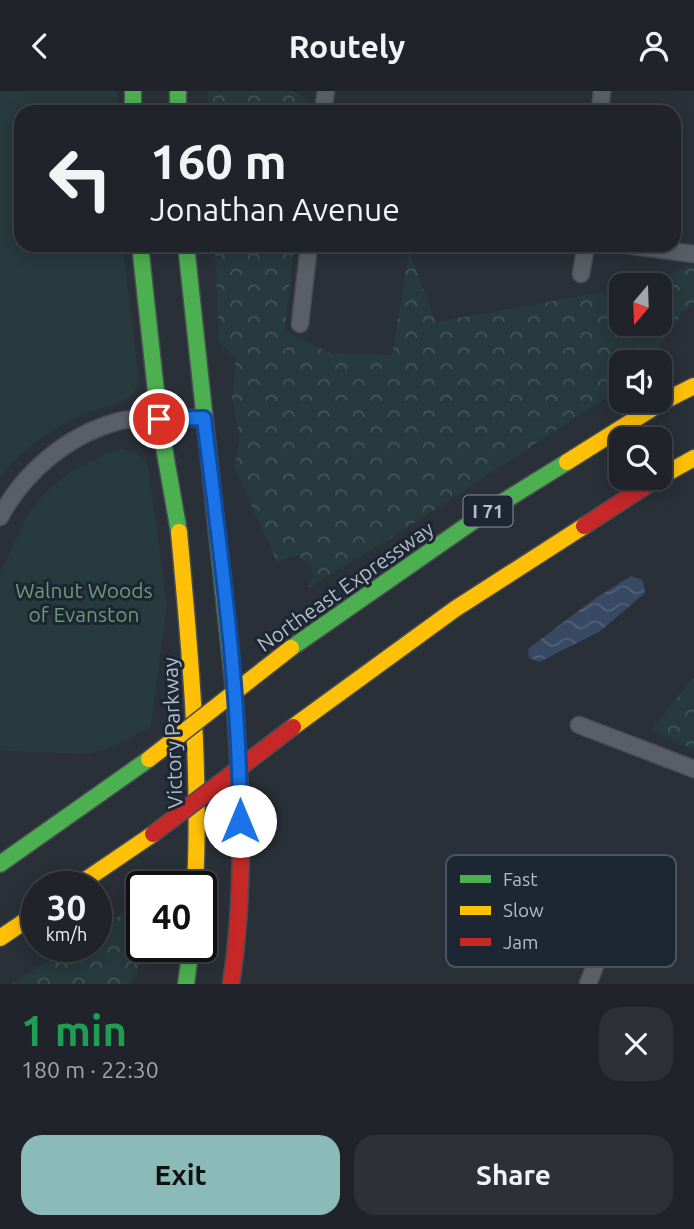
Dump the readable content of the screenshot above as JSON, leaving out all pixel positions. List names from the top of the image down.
{
  "streets": {
    "main road": ["I 71", "Northeast Expressway", "Victory Parkway"]
  },
  "parks": ["Walnut Woods of Evanston"],
  "legend": ["Fast", "Slow", "Jam"],
  "north": "bottom",
  "page": {
    "header": "Routely",
    "turn": ["160 m", "Jonathan Avenue"],
    "speed": "30 km/h",
    "limit": "40",
    "heading": ["1 min", "180 m · 22:30"],
    "buttons": ["Exit", "Share"]
  }
}
